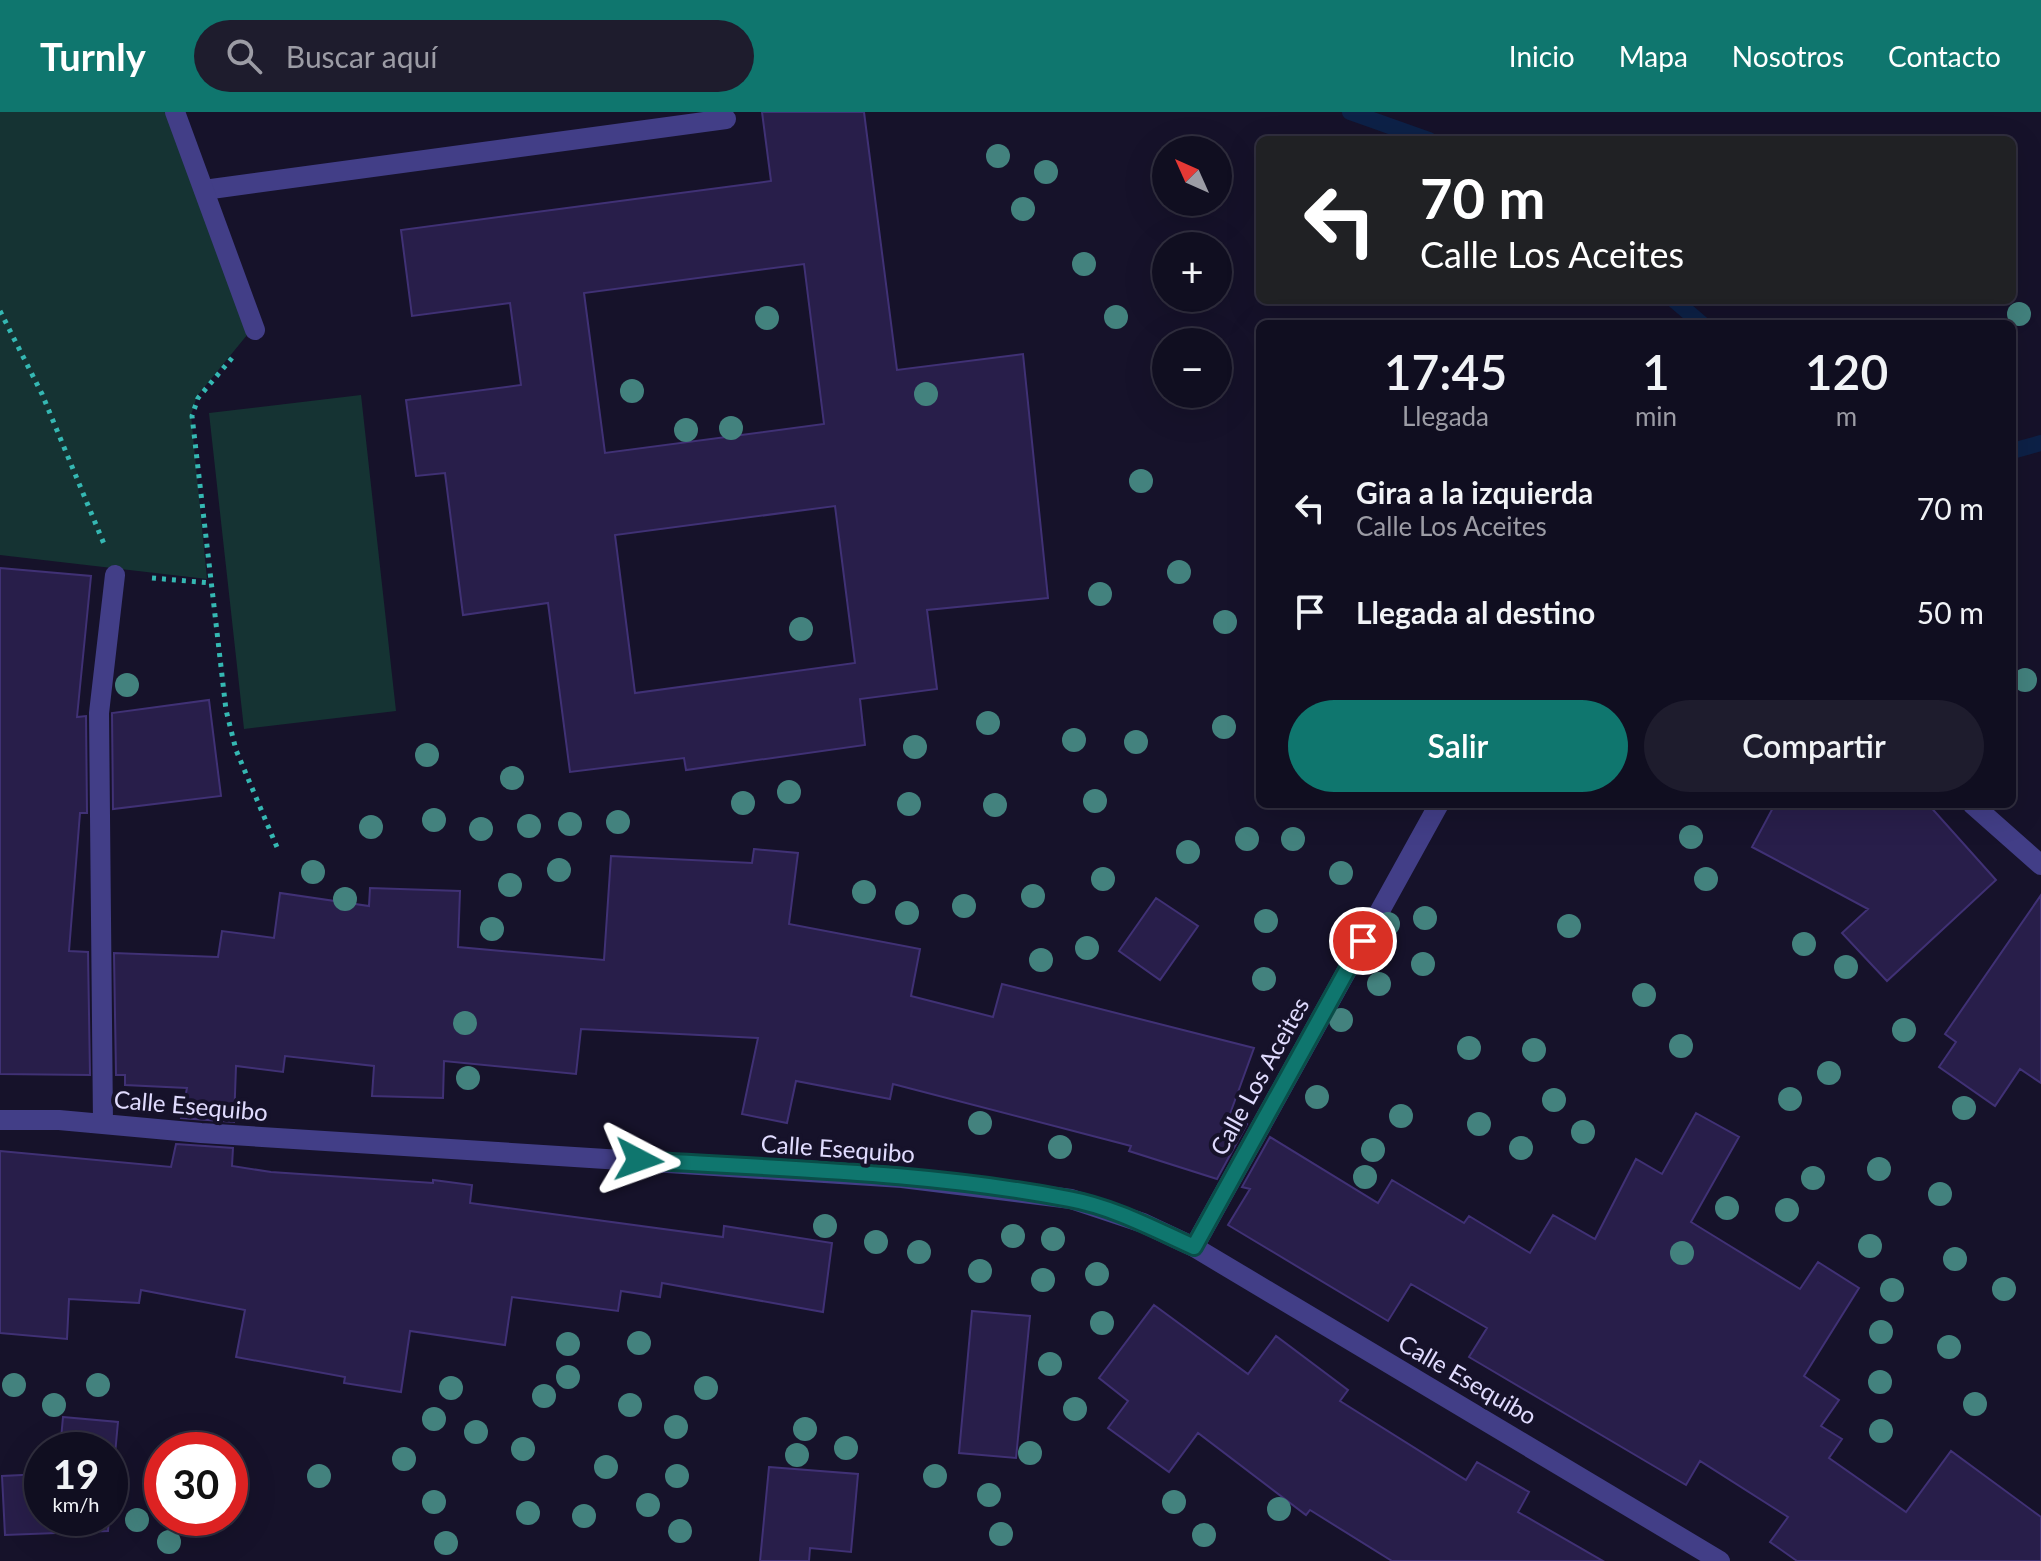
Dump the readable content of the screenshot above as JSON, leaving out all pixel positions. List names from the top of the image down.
{
  "streets": {
    "street": ["Calle Los Aceites", "Calle Esequibo"]
  },
  "crossings": [
    ["Calle Los Aceites", "Calle Esequibo"]
  ],
  "north": "top left",
  "page": {
    "header": "Turnly",
    "search": "Buscar aquí",
    "nav": [
      "Inicio",
      "Mapa",
      "Nosotros",
      "Contacto"
    ],
    "map_buttons": ["+", "−"],
    "turn": ["70 m", "Calle Los Aceites"],
    "eta": [
      "17:45",
      "Llegada",
      "1",
      "min",
      "120",
      "m"
    ],
    "list": [
      {
        "name": "Gira a la izquierda",
        "note": "Calle Los Aceites",
        "value": "70 m"
      },
      {
        "name": "Llegada al destino",
        "value": "50 m"
      }
    ],
    "buttons": ["Salir", "Compartir"],
    "speed": "19 km/h",
    "limit": "30"
  }
}
